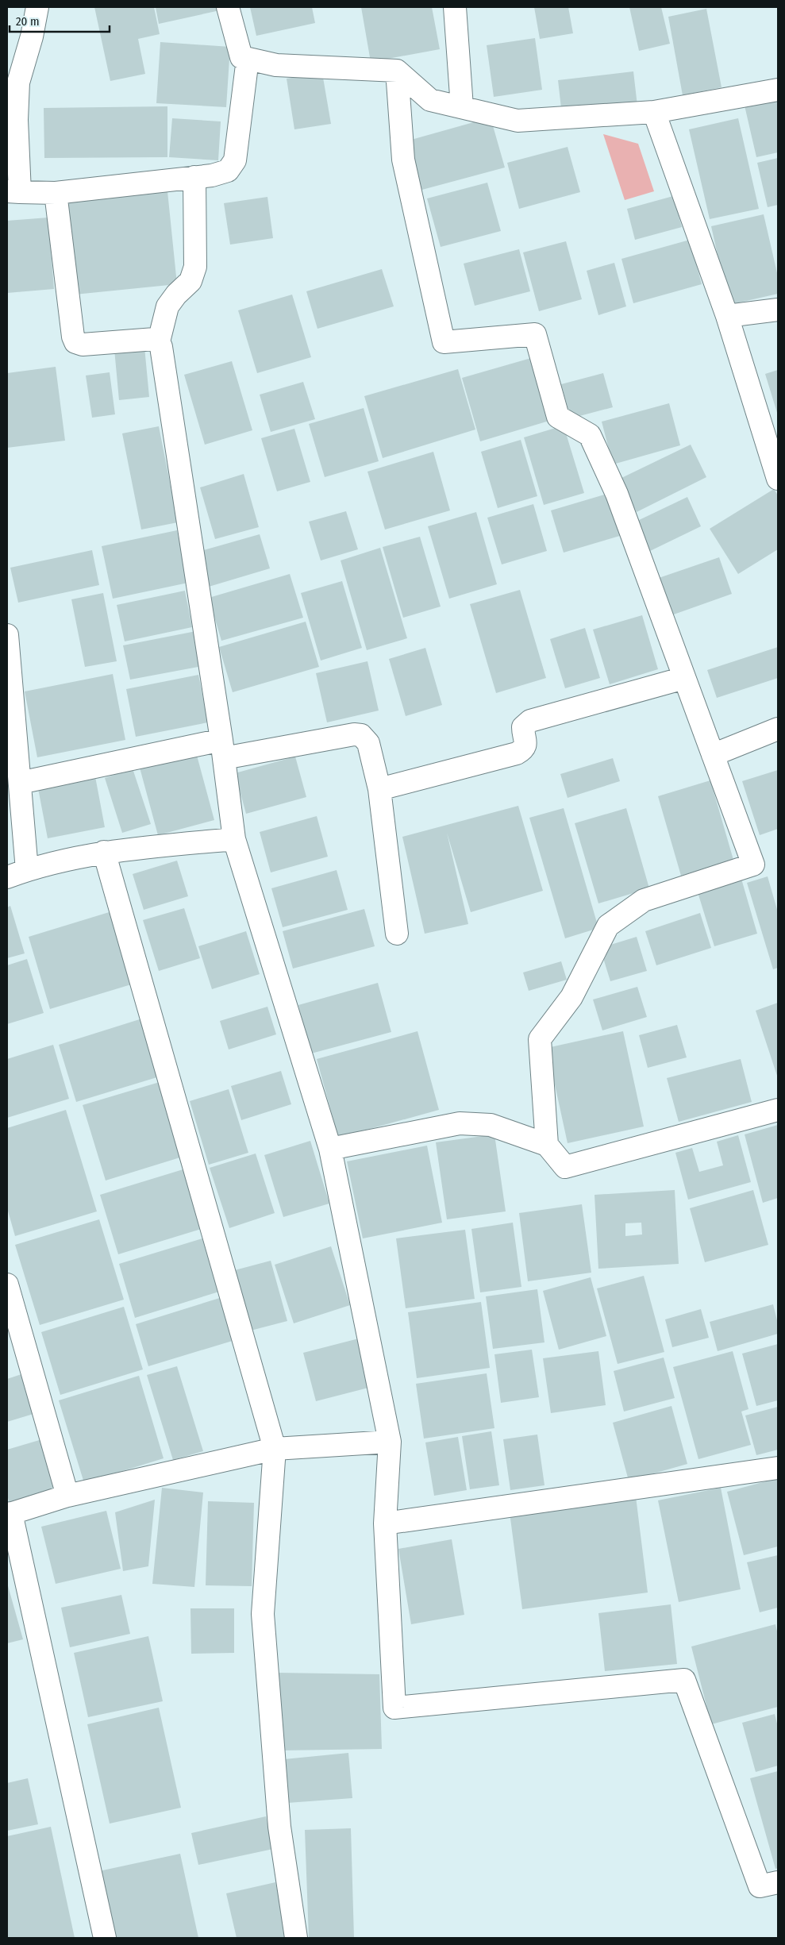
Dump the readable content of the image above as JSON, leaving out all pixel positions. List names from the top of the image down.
{
  "scale_bar": "20 m"
}
